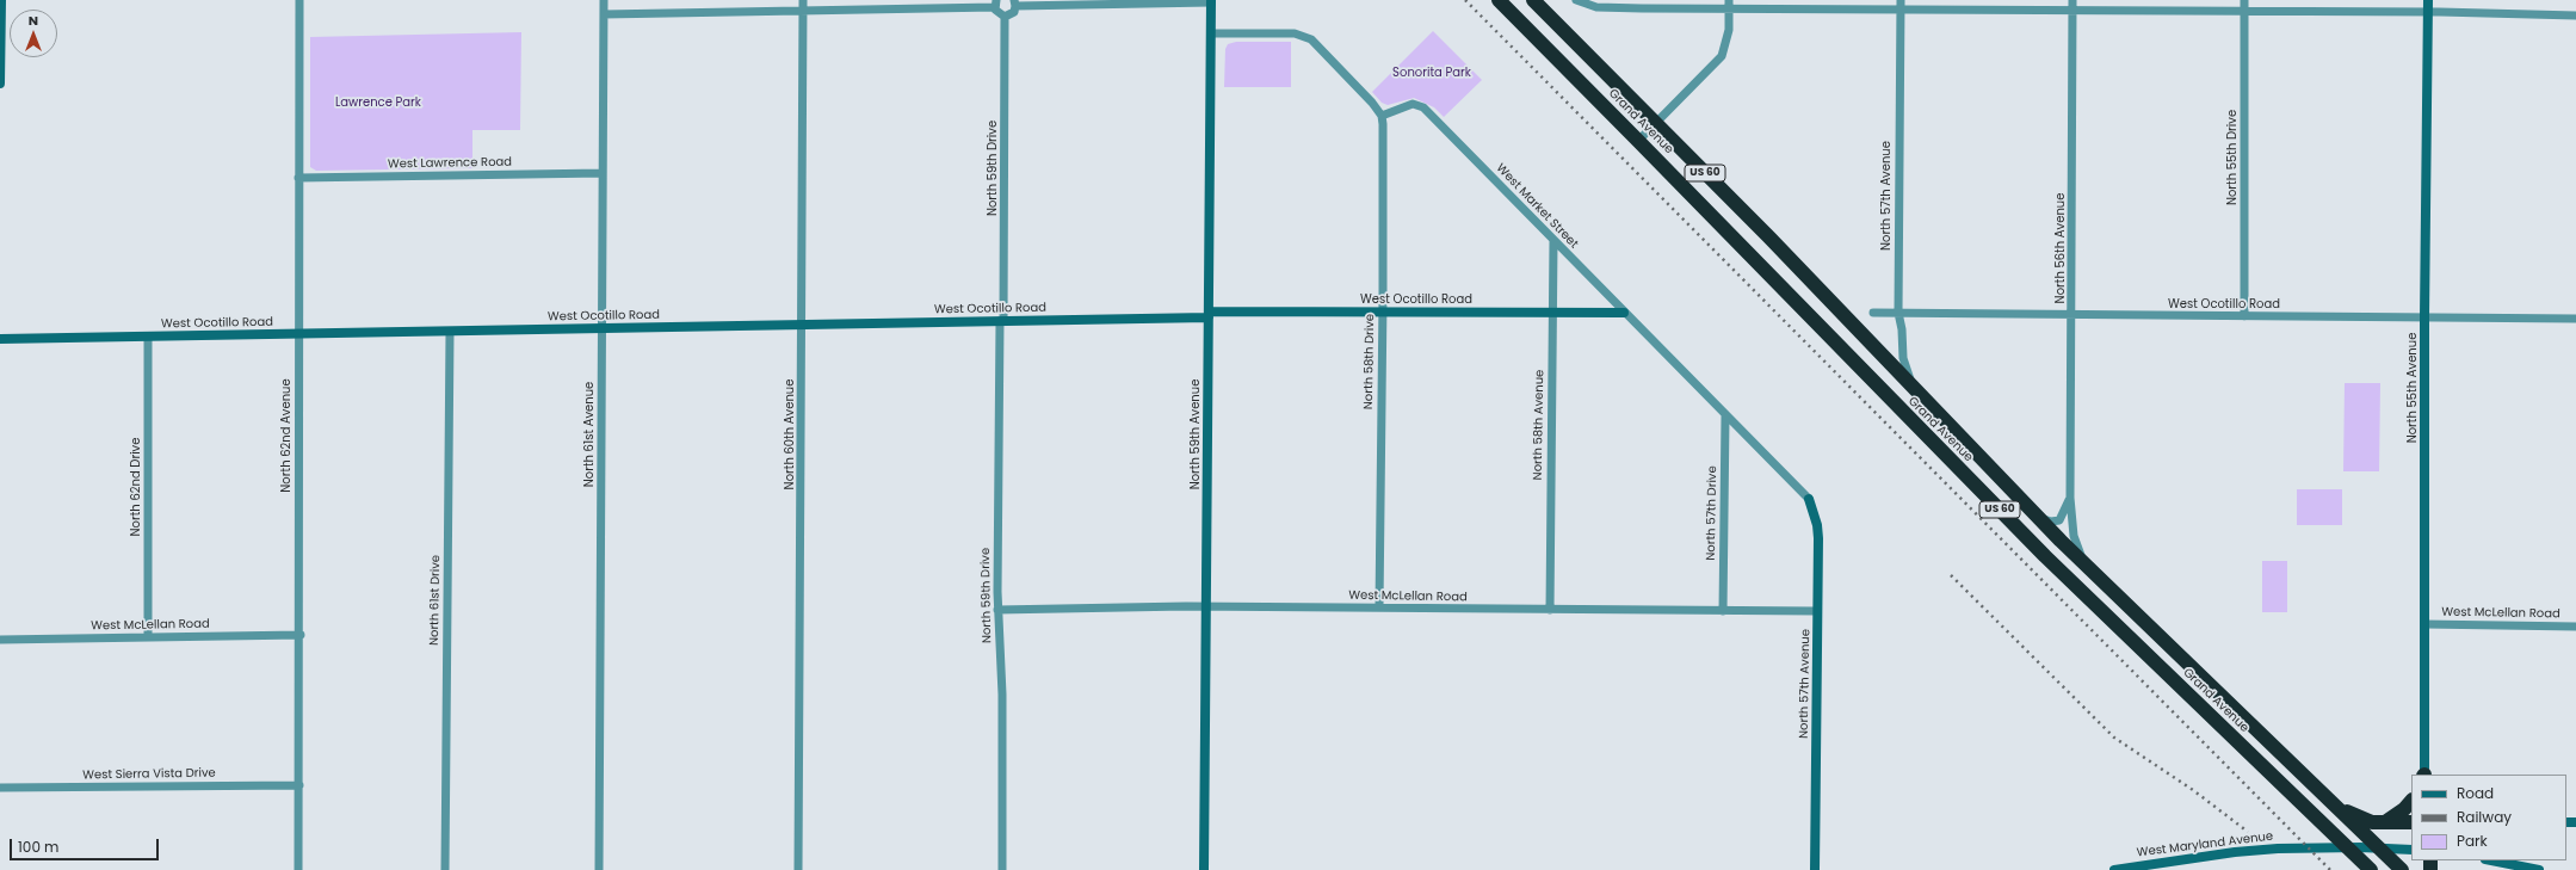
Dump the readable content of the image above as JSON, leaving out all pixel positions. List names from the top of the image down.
{
  "streets": {
    "highway": ["Grand Avenue", "US 60"],
    "street": [
      "North 55th Drive",
      "West Lawrence Road",
      "North 59th Drive",
      "North 57th Avenue",
      "West Market Street",
      "North 56th Avenue",
      "West Ocotillo Road",
      "North 58th Drive",
      "North 55th Avenue",
      "North 58th Avenue",
      "North 61st Avenue",
      "North 60th Avenue",
      "North 59th Avenue",
      "North 62nd Avenue",
      "North 62nd Drive",
      "North 57th Drive",
      "West McLellan Road",
      "North 61st Drive",
      "West Sierra Vista Drive",
      "West Maryland Avenue"
    ]
  },
  "crossings": [
    ["Grand Avenue", "North 57th Avenue"],
    ["Grand Avenue", "North 56th Avenue"],
    ["North 55th Drive", "West Ocotillo Road"],
    ["West Lawrence Road", "North 61st Avenue"],
    ["West Lawrence Road", "North 62nd Avenue"],
    ["North 59th Drive", "West Ocotillo Road"],
    ["North 59th Drive", "West McLellan Road"],
    ["North 57th Avenue", "West Market Street"],
    ["North 57th Avenue", "West Ocotillo Road"],
    ["North 57th Avenue", "West McLellan Road"],
    ["West Market Street", "West Ocotillo Road"],
    ["West Market Street", "North 58th Drive"],
    ["West Market Street", "North 58th Avenue"],
    ["West Market Street", "North 57th Drive"],
    ["North 56th Avenue", "West Ocotillo Road"],
    ["West Ocotillo Road", "North 58th Drive"],
    ["West Ocotillo Road", "North 55th Avenue"],
    ["West Ocotillo Road", "North 58th Avenue"],
    ["West Ocotillo Road", "North 61st Avenue"],
    ["West Ocotillo Road", "North 60th Avenue"],
    ["West Ocotillo Road", "North 59th Avenue"],
    ["West Ocotillo Road", "North 62nd Avenue"],
    ["West Ocotillo Road", "North 62nd Drive"],
    ["West Ocotillo Road", "North 61st Drive"],
    ["North 58th Drive", "West McLellan Road"],
    ["North 55th Avenue", "West McLellan Road"],
    ["North 58th Avenue", "West McLellan Road"],
    ["North 59th Avenue", "West McLellan Road"],
    ["North 62nd Avenue", "West McLellan Road"],
    ["North 62nd Avenue", "West Sierra Vista Drive"],
    ["North 62nd Drive", "West McLellan Road"],
    ["North 57th Drive", "West McLellan Road"]
  ],
  "parks": ["Sonorita Park", "Lawrence Park"],
  "legend": ["Road", "Railway", "Park"],
  "scale_bar": "100 m",
  "north": "top"
}
